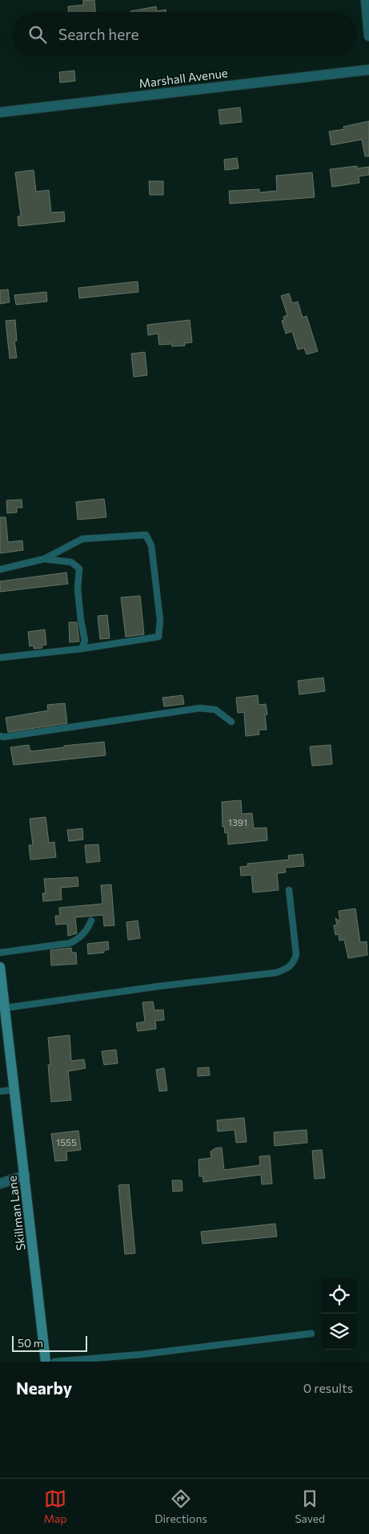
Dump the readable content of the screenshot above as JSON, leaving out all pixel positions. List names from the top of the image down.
{
  "streets": {
    "street": ["Marshall Avenue", "Skillman Lane"]
  },
  "house_numbers": ["1391", "1555"],
  "scale_bar": "50 m",
  "page": {
    "search": "Search here",
    "scale": "50 m",
    "heading": ["Nearby", "0 results"],
    "nav": ["Map", "Directions", "Saved"]
  }
}
